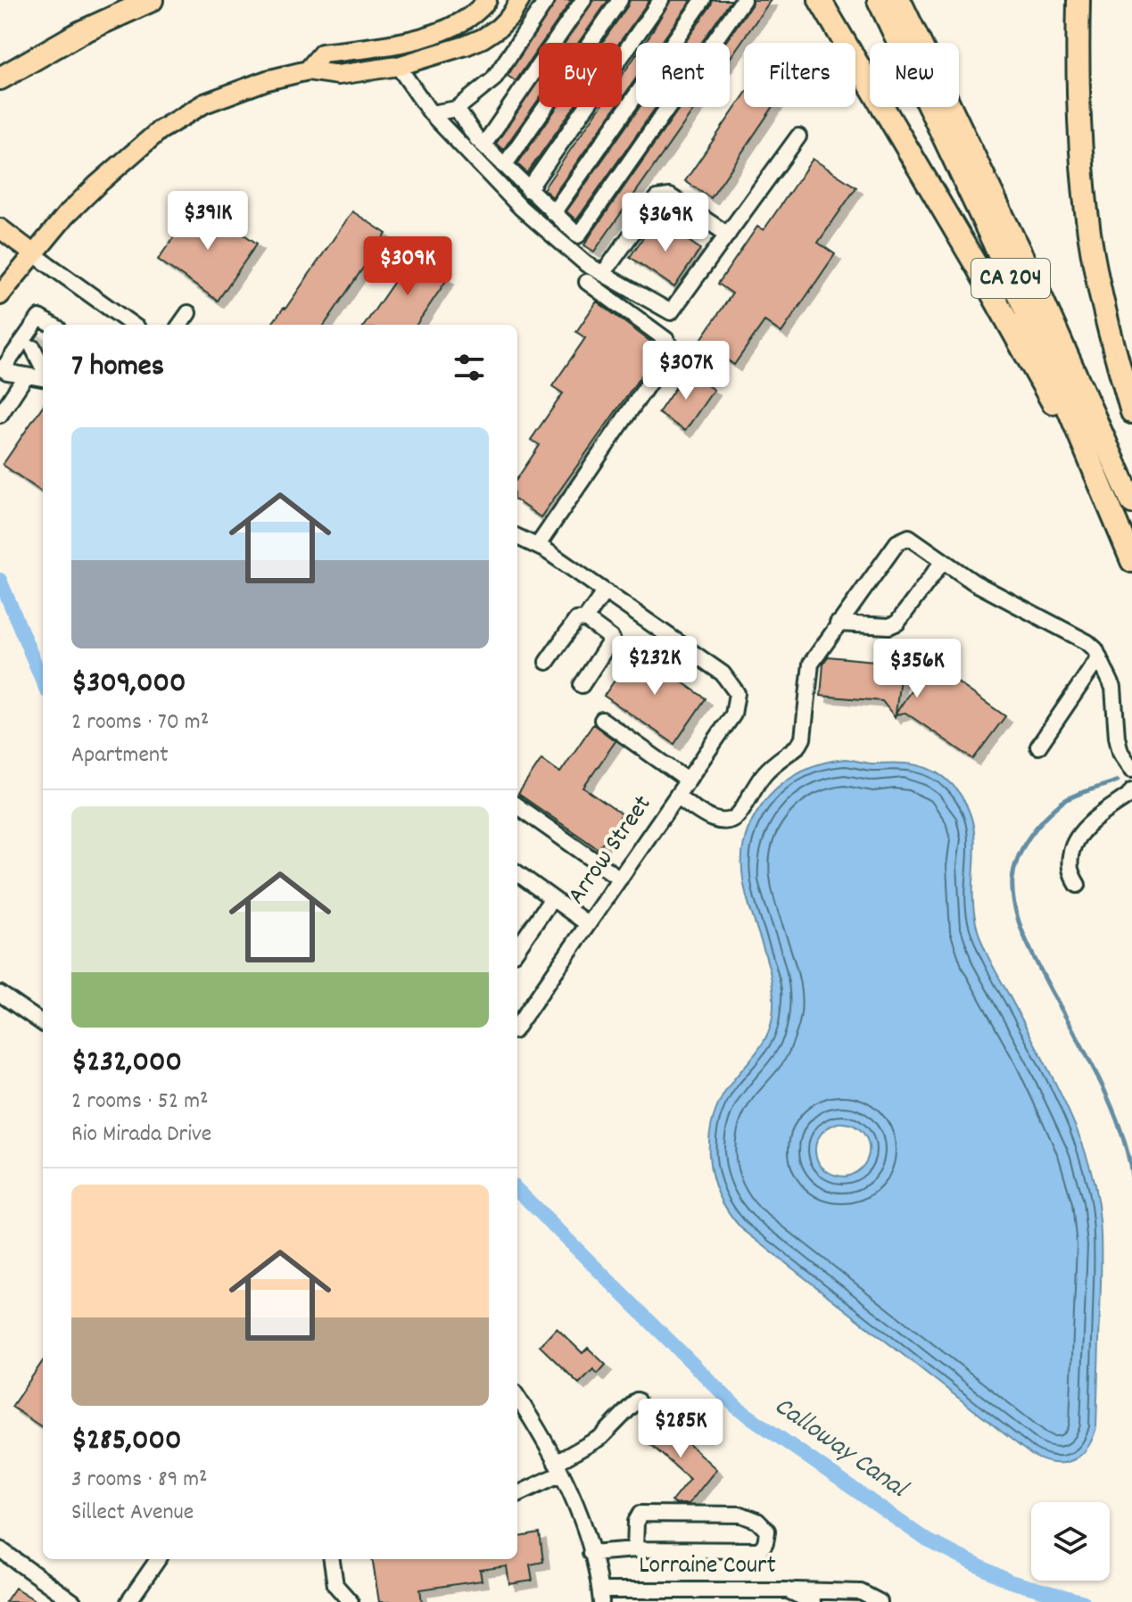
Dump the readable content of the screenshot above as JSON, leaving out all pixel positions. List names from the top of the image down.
{
  "streets": {
    "highway": ["CA 204"],
    "street": ["Arrow Street", "Lorraine Court"]
  },
  "water": ["Calloway Canal"],
  "page": {
    "chip": [
      "Buy",
      "Rent",
      "Filters",
      "New"
    ],
    "price": [
      "$391K",
      "$369K",
      "$309K",
      "$307K",
      "$232K",
      "$356K",
      "$285K"
    ],
    "heading": "7 homes",
    "list": [
      {
        "name": "$309,000",
        "note": "2 rooms · 70 m² · Apartment"
      },
      {
        "name": "$232,000",
        "note": "2 rooms · 52 m² · Rio Mirada Drive"
      },
      {
        "name": "$285,000",
        "note": "3 rooms · 89 m² · Sillect Avenue"
      }
    ]
  }
}
